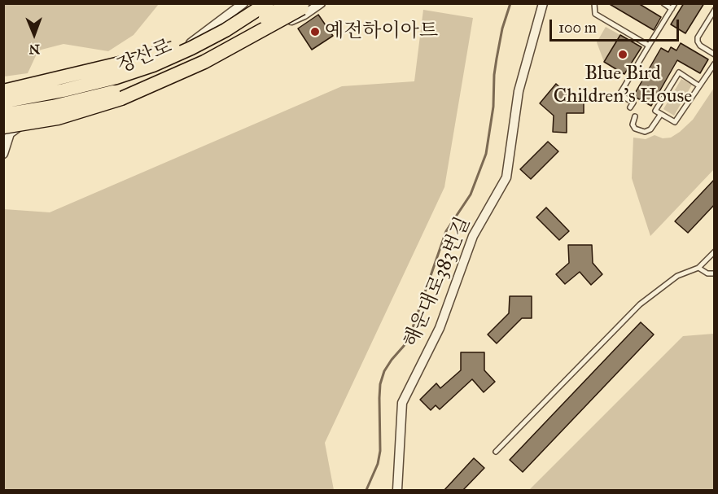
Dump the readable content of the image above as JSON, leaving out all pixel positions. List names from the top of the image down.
{
  "streets": {
    "highway": ["장산로"],
    "street": ["해운대로383번길"]
  },
  "places": ["예전하이아트", "Blue Bird Children's House"],
  "scale_bar": "100 m",
  "north": "bottom"
}
